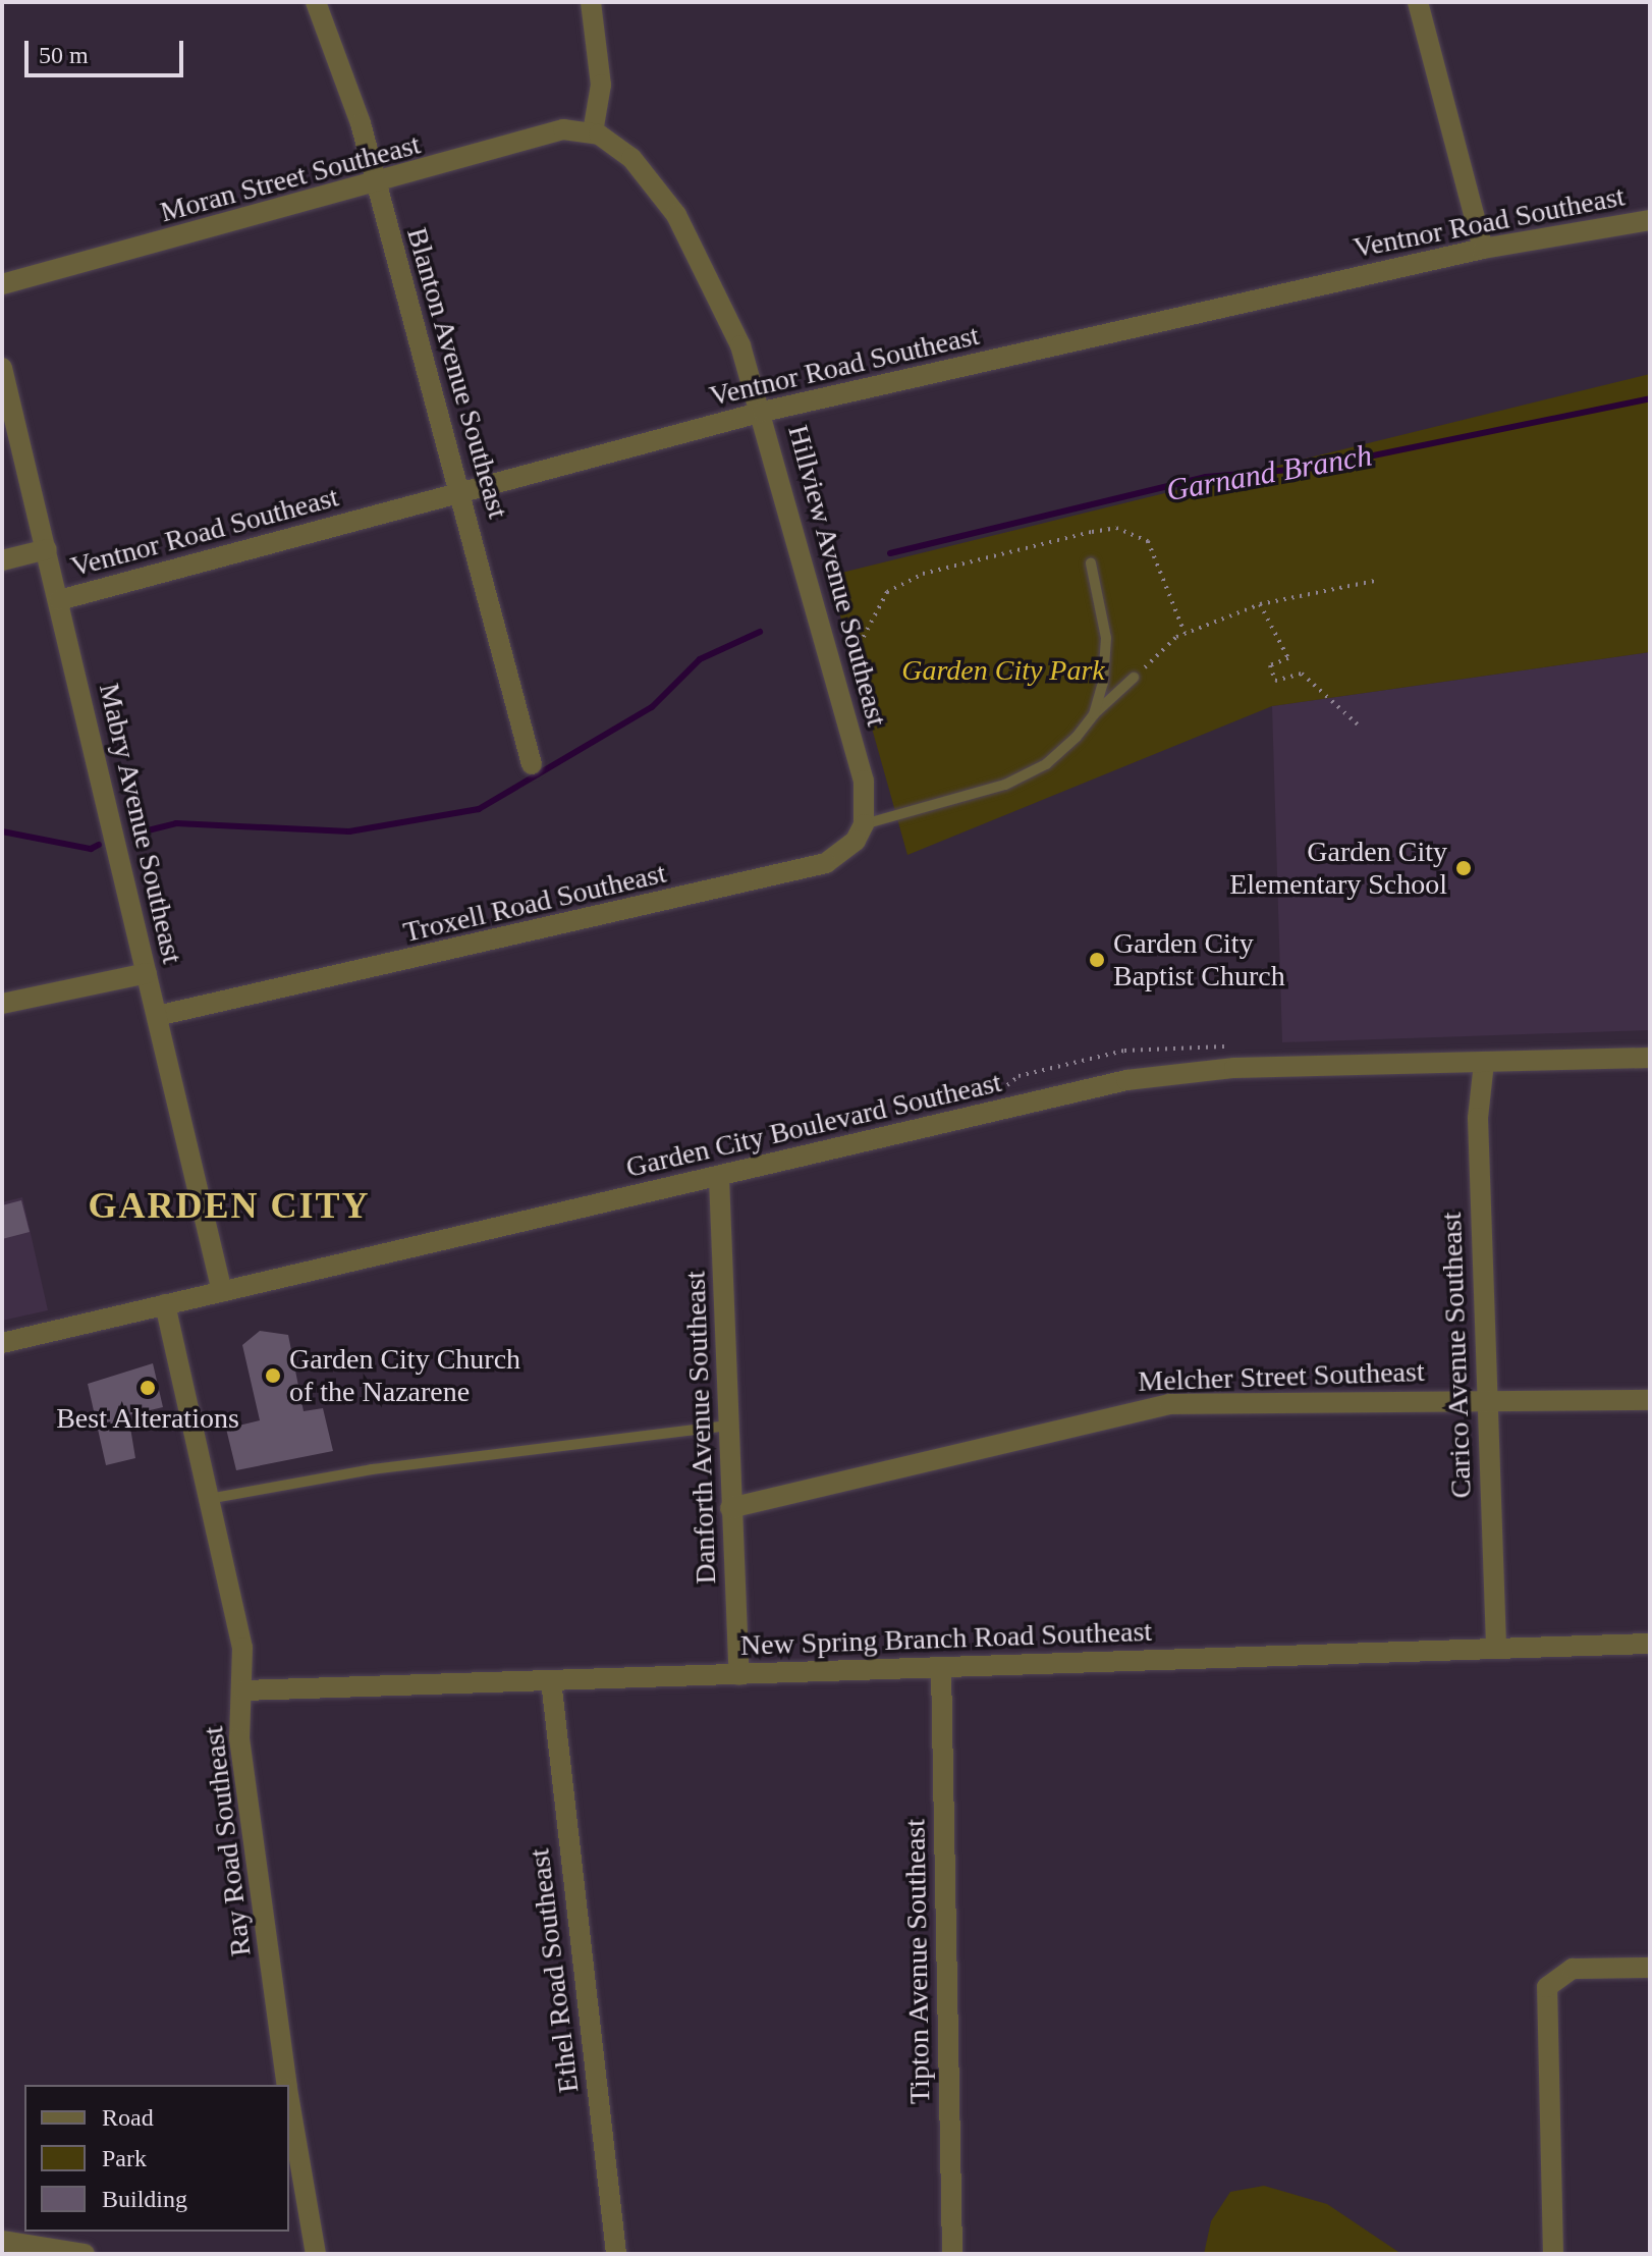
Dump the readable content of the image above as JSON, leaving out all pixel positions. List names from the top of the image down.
{
  "streets": {
    "street": [
      "Moran Street Southeast",
      "Ventnor Road Southeast",
      "Blanton Avenue Southeast",
      "Hillview Avenue Southeast",
      "Mabry Avenue Southeast",
      "Troxell Road Southeast",
      "Garden City Boulevard Southeast",
      "Carico Avenue Southeast",
      "Melcher Street Southeast",
      "Danforth Avenue Southeast",
      "New Spring Branch Road Southeast",
      "Ray Road Southeast",
      "Tipton Avenue Southeast",
      "Ethel Road Southeast"
    ]
  },
  "crossings": [
    ["Moran Street Southeast", "Blanton Avenue Southeast"],
    ["Moran Street Southeast", "Hillview Avenue Southeast"],
    ["Ventnor Road Southeast", "Blanton Avenue Southeast"],
    ["Ventnor Road Southeast", "Hillview Avenue Southeast"],
    ["Ventnor Road Southeast", "Mabry Avenue Southeast"],
    ["Hillview Avenue Southeast", "Troxell Road Southeast"],
    ["Mabry Avenue Southeast", "Troxell Road Southeast"],
    ["Mabry Avenue Southeast", "Garden City Boulevard Southeast"],
    ["Garden City Boulevard Southeast", "Carico Avenue Southeast"],
    ["Garden City Boulevard Southeast", "Danforth Avenue Southeast"],
    ["Garden City Boulevard Southeast", "Ray Road Southeast"],
    ["Carico Avenue Southeast", "Melcher Street Southeast"],
    ["Carico Avenue Southeast", "New Spring Branch Road Southeast"],
    ["Melcher Street Southeast", "Danforth Avenue Southeast"],
    ["Danforth Avenue Southeast", "New Spring Branch Road Southeast"],
    ["New Spring Branch Road Southeast", "Ray Road Southeast"],
    ["New Spring Branch Road Southeast", "Tipton Avenue Southeast"],
    ["New Spring Branch Road Southeast", "Ethel Road Southeast"]
  ],
  "districts": ["GARDEN CITY"],
  "water": ["Garnand Branch"],
  "parks": ["Garden City Park"],
  "places": [
    "Garden City Elementary School",
    "Garden City Baptist Church",
    "Garden City Church of the Nazarene",
    "Best Alterations"
  ],
  "legend": ["Road", "Park", "Building"],
  "scale_bar": "50 m"
}
